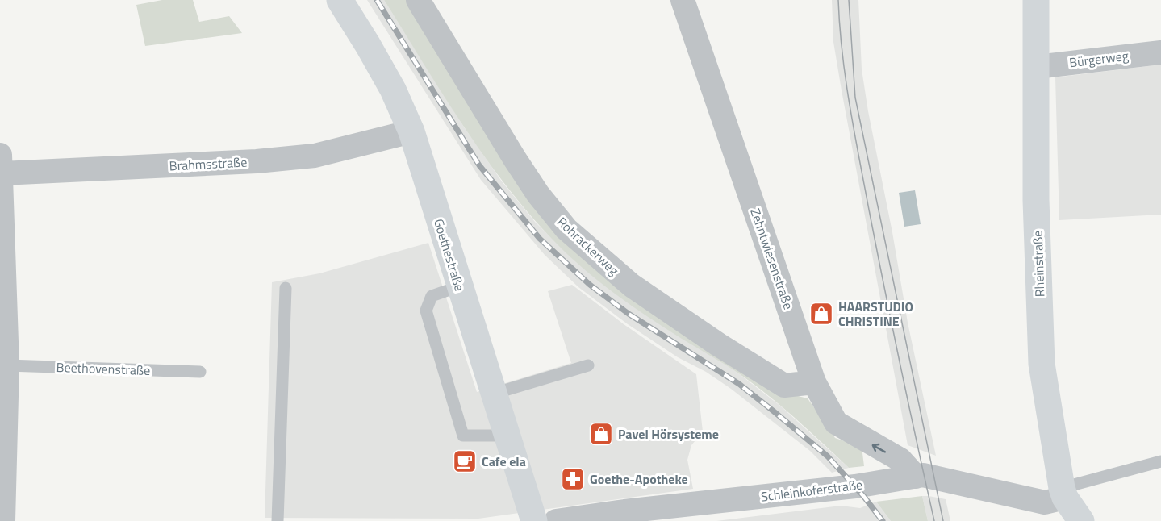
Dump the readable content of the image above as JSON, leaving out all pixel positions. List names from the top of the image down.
{
  "streets": {
    "street": [
      "Bürgerweg",
      "Brahmsstraße",
      "Rohrackerweg",
      "Goethestraße",
      "Zehntwiesenstraße",
      "Rheinstraße",
      "Schleinkoferstraße"
    ],
    "lane": ["Beethovenstraße"]
  },
  "crossings": [
    ["Bürgerweg", "Rheinstraße"],
    ["Brahmsstraße", "Goethestraße"],
    ["Rohrackerweg", "Zehntwiesenstraße"],
    ["Zehntwiesenstraße", "Schleinkoferstraße"],
    ["Rheinstraße", "Schleinkoferstraße"]
  ],
  "places": {
    "shop": ["HAARSTUDIO CHRISTINE", "Pavel Hörsysteme"],
    "cafe": ["Cafe ela"],
    "pharmacy": ["Goethe-Apotheke"]
  }
}
